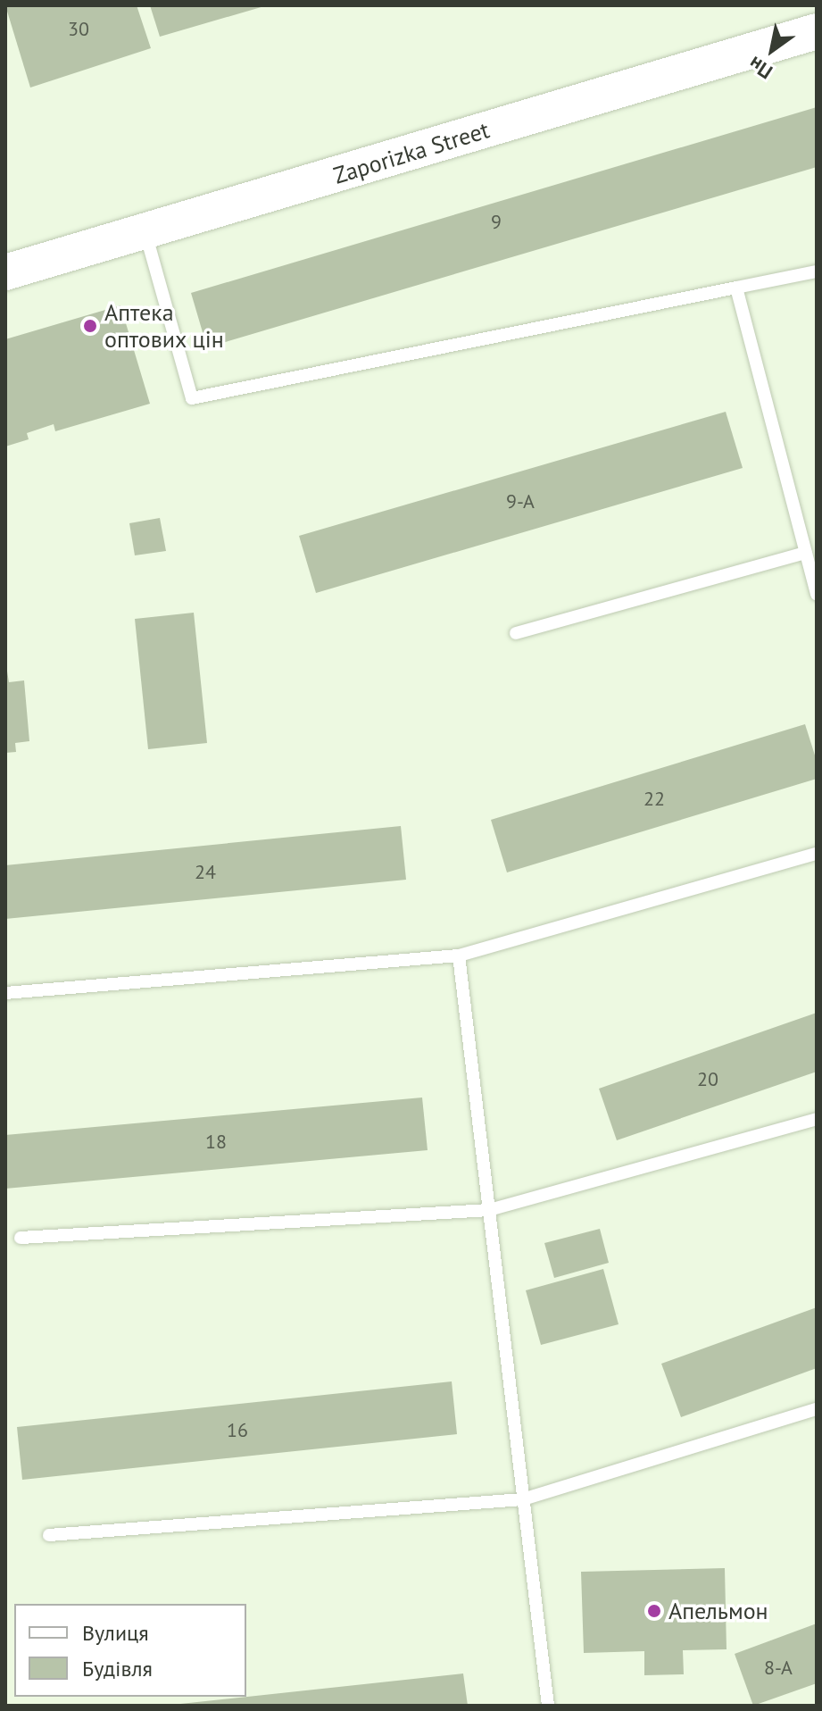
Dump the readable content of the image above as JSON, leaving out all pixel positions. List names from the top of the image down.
{
  "streets": {
    "street": ["Zaporizka Street"]
  },
  "places": ["Аптека оптових цін", "Апельмон"],
  "house_numbers": [
    "30",
    "9",
    "9-А",
    "22",
    "24",
    "20",
    "18",
    "16",
    "8-А"
  ],
  "legend": ["Вулиця", "Будівля"],
  "north": "bottom left"
}
